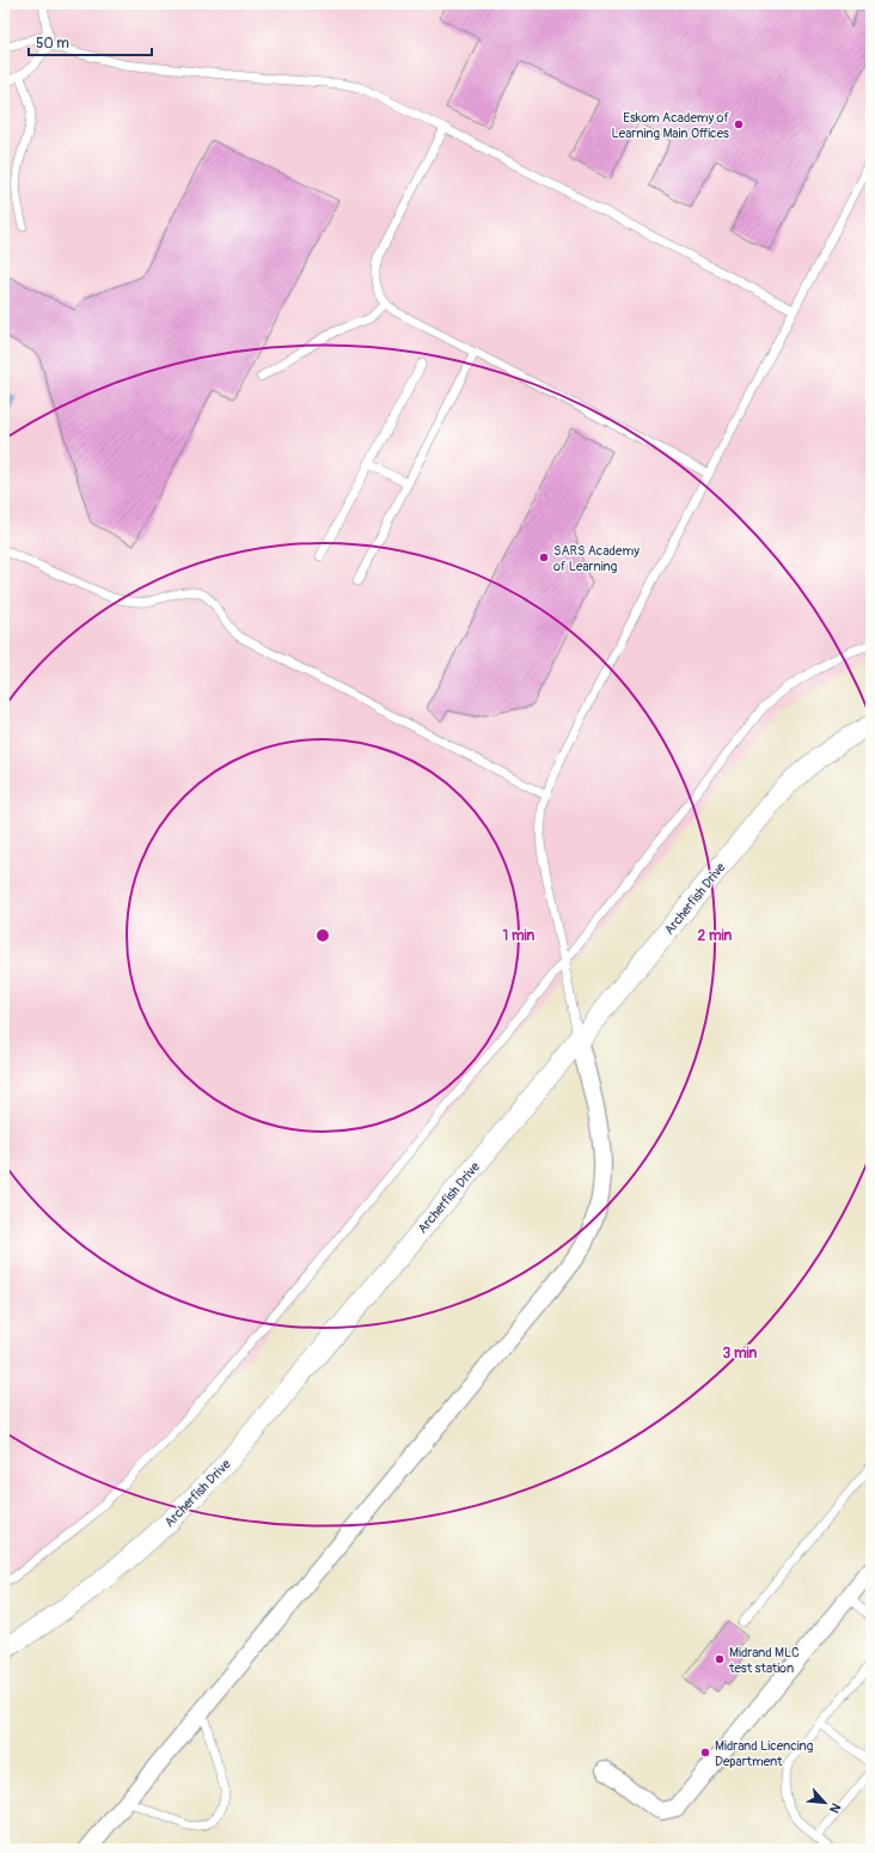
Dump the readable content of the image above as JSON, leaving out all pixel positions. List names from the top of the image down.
{
  "streets": {
    "street": ["Archerfish Drive"]
  },
  "places": [
    "Eskom Academy of Learning Main Offices",
    "SARS Academy of Learning",
    "Midrand MLC test station",
    "Midrand Licencing Department"
  ],
  "scale_bar": "50 m",
  "north": "bottom right",
  "rings": ["1 min", "2 min", "3 min"]
}
